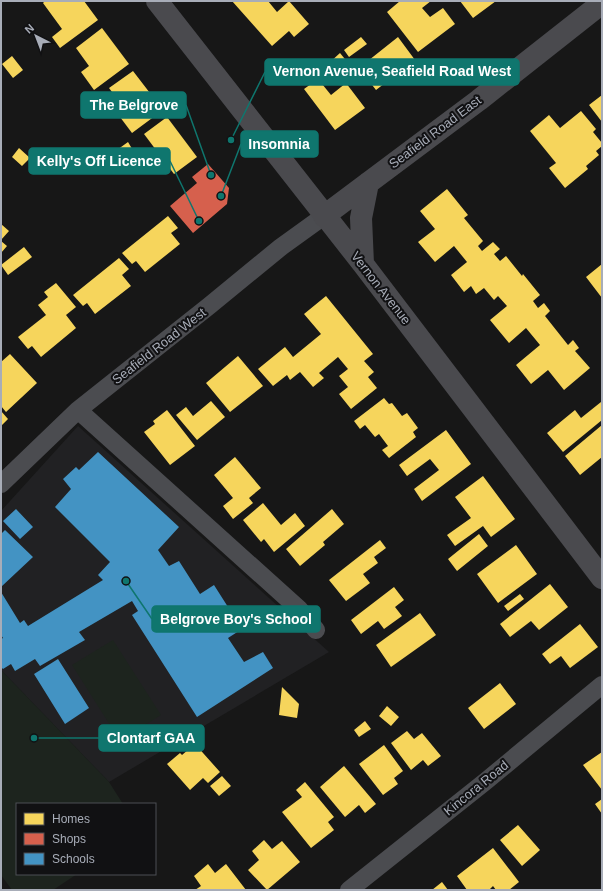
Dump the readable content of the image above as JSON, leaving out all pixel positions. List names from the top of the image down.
{
  "streets": {
    "main road": ["Seafield Road East", "Vernon Avenue"],
    "street": ["Seafield Road West", "Kincora Road"]
  },
  "crossings": [
    ["Seafield Road East", "Vernon Avenue"],
    ["Seafield Road East", "Seafield Road West"],
    ["Vernon Avenue", "Seafield Road West"]
  ],
  "places": [
    "Vernon Avenue, Seafield Road West",
    "The Belgrove",
    "Insomnia",
    "Kelly's Off Licence",
    "Belgrove Boy's School",
    "Clontarf GAA"
  ],
  "legend": ["Homes", "Shops", "Schools"],
  "north": "top left"
}
